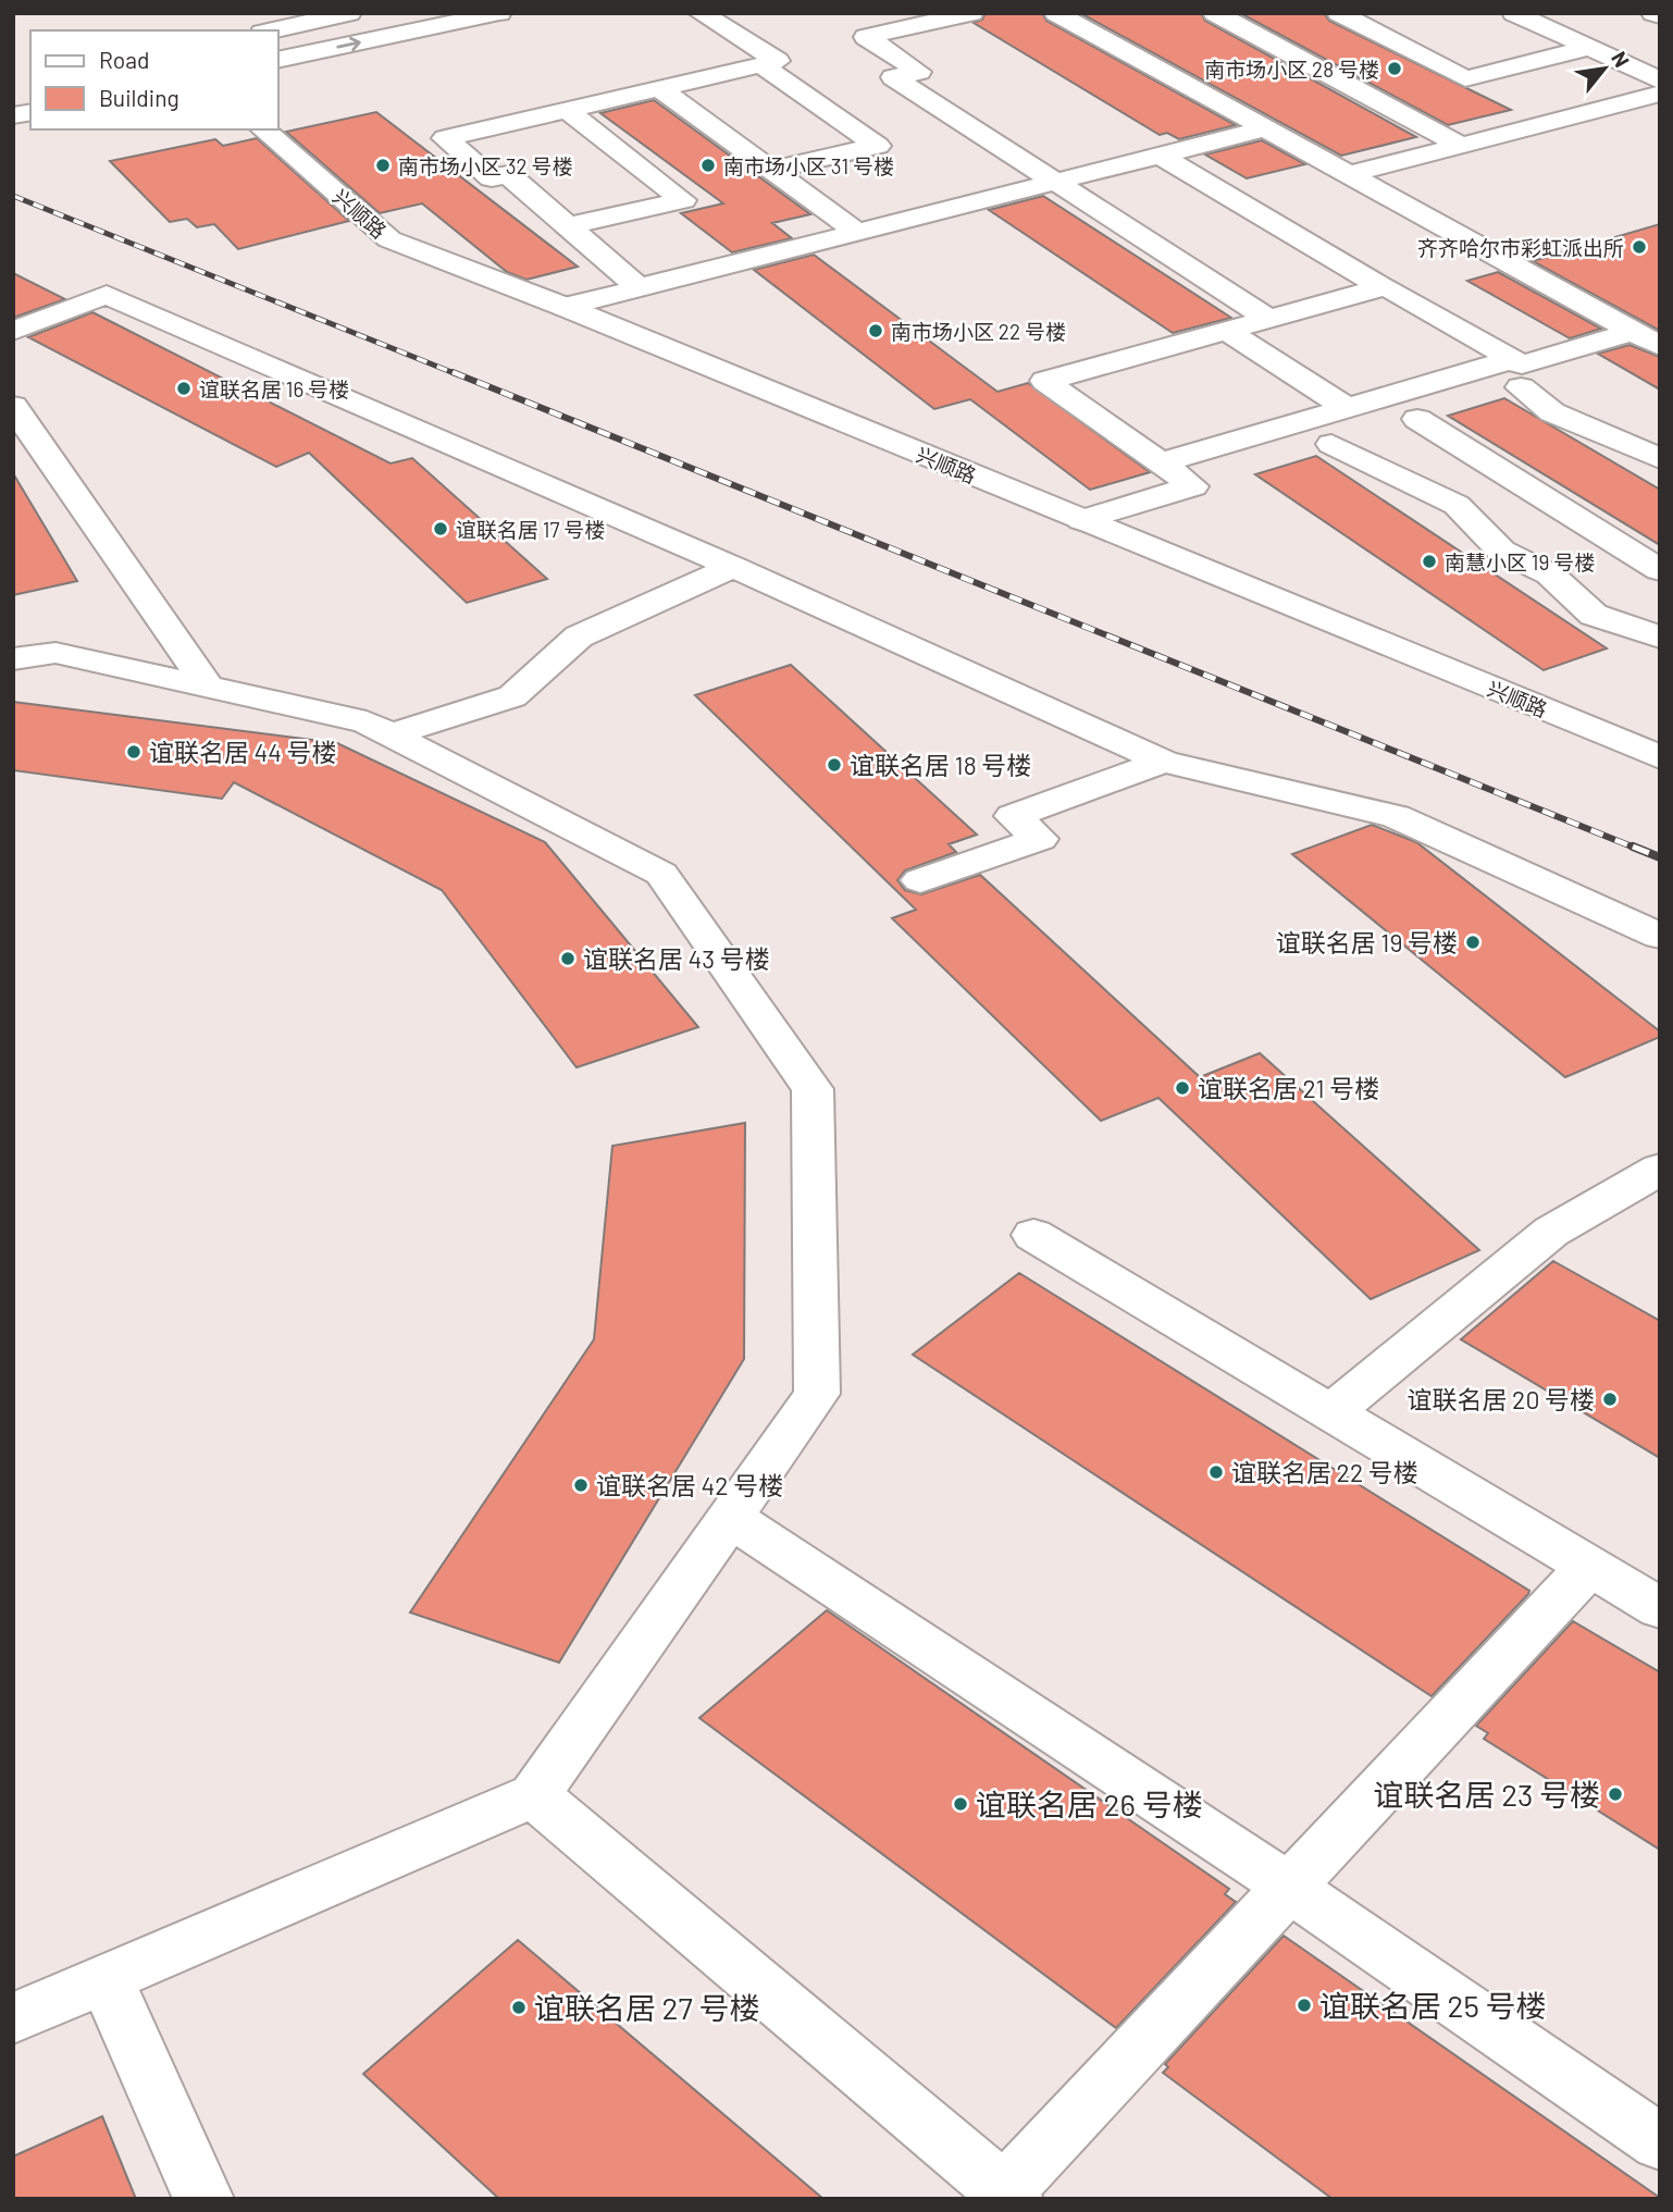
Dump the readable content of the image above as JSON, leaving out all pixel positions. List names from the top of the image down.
{
  "streets": {
    "street": ["兴顺路"]
  },
  "places": [
    "南市场小区 28 号楼",
    "南市场小区 32 号楼",
    "南市场小区 31 号楼",
    "齐齐哈尔市彩虹派出所",
    "南市场小区 22 号楼",
    "谊联名居 16 号楼",
    "谊联名居 17 号楼",
    "南慧小区 19 号楼",
    "谊联名居 44 号楼",
    "谊联名居 18 号楼",
    "谊联名居 19 号楼",
    "谊联名居 43 号楼",
    "谊联名居 21 号楼",
    "谊联名居 20 号楼",
    "谊联名居 22 号楼",
    "谊联名居 42 号楼",
    "谊联名居 23 号楼",
    "谊联名居 26 号楼",
    "谊联名居 25 号楼",
    "谊联名居 27 号楼"
  ],
  "legend": ["Road", "Building"],
  "north": "top right"
}
